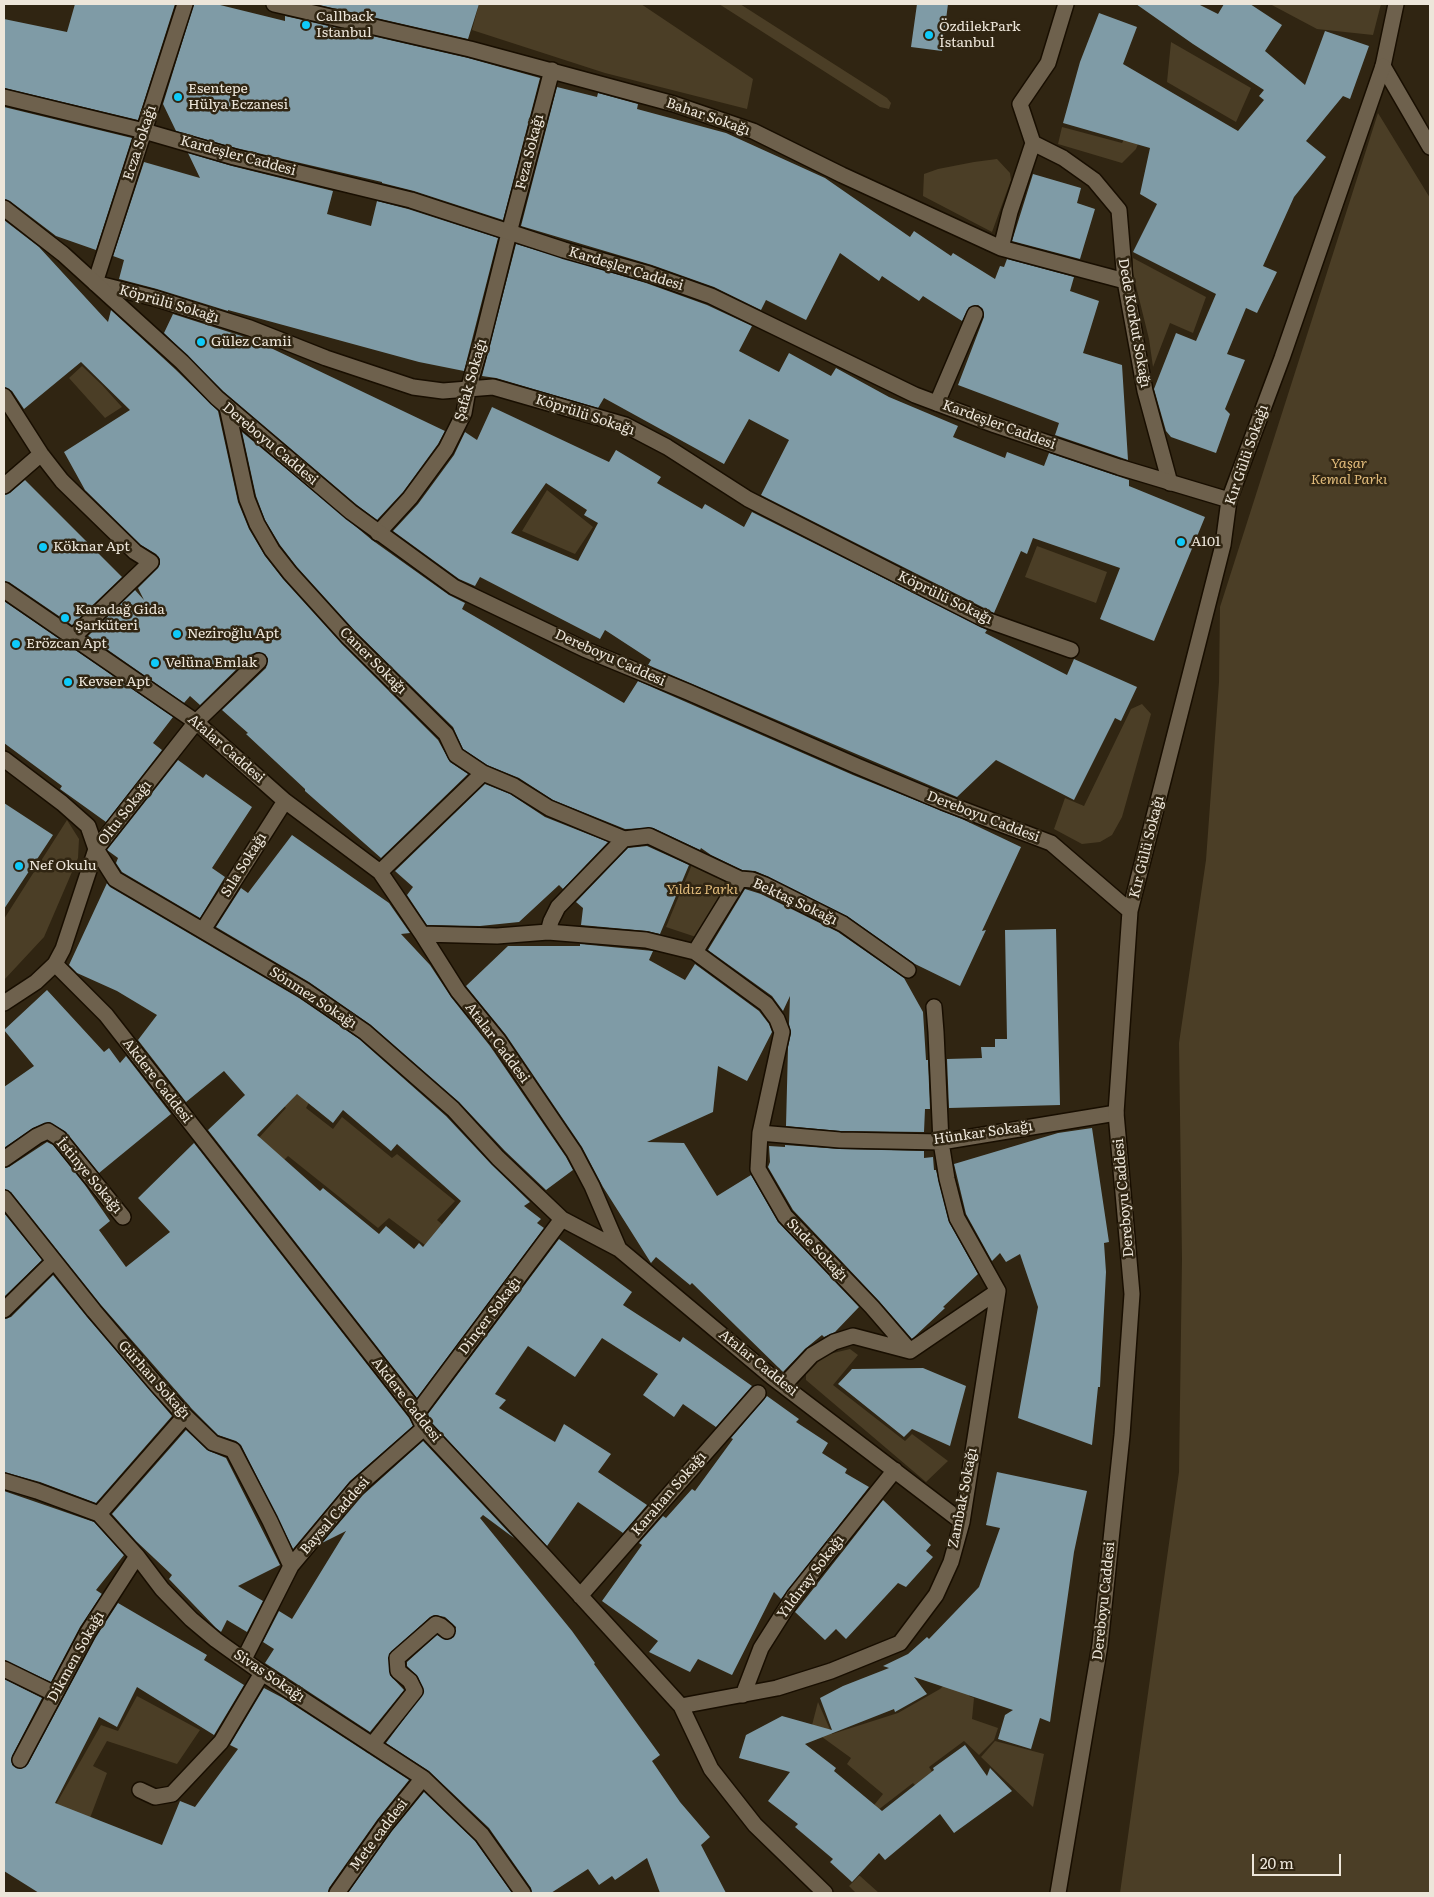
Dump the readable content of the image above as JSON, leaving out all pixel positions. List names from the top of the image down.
{
  "streets": {
    "street": [
      "Bahar Sokağı",
      "Ecza Sokağı",
      "Feza Sokağı",
      "Kardeşler Caddesi",
      "Köprülü Sokağı",
      "Dede Korkut Sokağı",
      "Şafak Sokağı",
      "Dereboyu Caddesi",
      "Kır Gülü Sokağı",
      "Caner Sokağı",
      "Atalar Caddesi",
      "Oltu Sokağı",
      "Sıla Sokağı",
      "Bektaş Sokağı",
      "Sönmez Sokağı",
      "Akdere Caddesi",
      "Hünkar Sokağı",
      "İstinye Sokağı",
      "Sude Sokağı",
      "Dinçer Sokağı",
      "Gürhan Sokağı",
      "Karahan Sokağı",
      "Zambak Sokağı",
      "Baysal Caddesi",
      "Yıldıray Sokağı",
      "Dikmen Sokağı",
      "Sivas Sokağı",
      "Mete caddesi"
    ]
  },
  "crossings": [
    ["Bahar Sokağı", "Feza Sokağı"],
    ["Bahar Sokağı", "Dede Korkut Sokağı"],
    ["Ecza Sokağı", "Kardeşler Caddesi"],
    ["Ecza Sokağı", "Köprülü Sokağı"],
    ["Ecza Sokağı", "Dereboyu Caddesi"],
    ["Feza Sokağı", "Kardeşler Caddesi"],
    ["Feza Sokağı", "Şafak Sokağı"],
    ["Kardeşler Caddesi", "Dede Korkut Sokağı"],
    ["Kardeşler Caddesi", "Şafak Sokağı"],
    ["Kardeşler Caddesi", "Kır Gülü Sokağı"],
    ["Köprülü Sokağı", "Şafak Sokağı"],
    ["Köprülü Sokağı", "Dereboyu Caddesi"],
    ["Şafak Sokağı", "Dereboyu Caddesi"],
    ["Dereboyu Caddesi", "Kır Gülü Sokağı"],
    ["Dereboyu Caddesi", "Caner Sokağı"],
    ["Dereboyu Caddesi", "Hünkar Sokağı"],
    ["Caner Sokağı", "Bektaş Sokağı"],
    ["Atalar Caddesi", "Oltu Sokağı"],
    ["Atalar Caddesi", "Sıla Sokağı"],
    ["Atalar Caddesi", "Sönmez Sokağı"],
    ["Atalar Caddesi", "Zambak Sokağı"],
    ["Atalar Caddesi", "Yıldıray Sokağı"],
    ["Oltu Sokağı", "Sönmez Sokağı"],
    ["Oltu Sokağı", "Akdere Caddesi"],
    ["Sıla Sokağı", "Sönmez Sokağı"],
    ["Sönmez Sokağı", "Dinçer Sokağı"],
    ["Akdere Caddesi", "Dinçer Sokağı"],
    ["Akdere Caddesi", "Karahan Sokağı"],
    ["Akdere Caddesi", "Zambak Sokağı"],
    ["Akdere Caddesi", "Baysal Caddesi"],
    ["Hünkar Sokağı", "Sude Sokağı"],
    ["Gürhan Sokağı", "Baysal Caddesi"],
    ["Zambak Sokağı", "Yıldıray Sokağı"],
    ["Baysal Caddesi", "Sivas Sokağı"],
    ["Dikmen Sokağı", "Sivas Sokağı"],
    ["Sivas Sokağı", "Mete caddesi"]
  ],
  "parks": ["Yaşar Kemal Parkı", "Yıldız Parkı"],
  "places": [
    "Callback Istanbul",
    "ÖzdilekPark İstanbul",
    "Esentepe Hülya Eczanesi",
    "Gülez Camii",
    "A101",
    "Köknar Apt",
    "Karadağ Gida Şarküteri",
    "Neziroğlu Apt",
    "Erözcan Apt",
    "Velüna Emlak",
    "Kevser Apt",
    "Nef Okulu"
  ],
  "scale_bar": "20 m"
}
